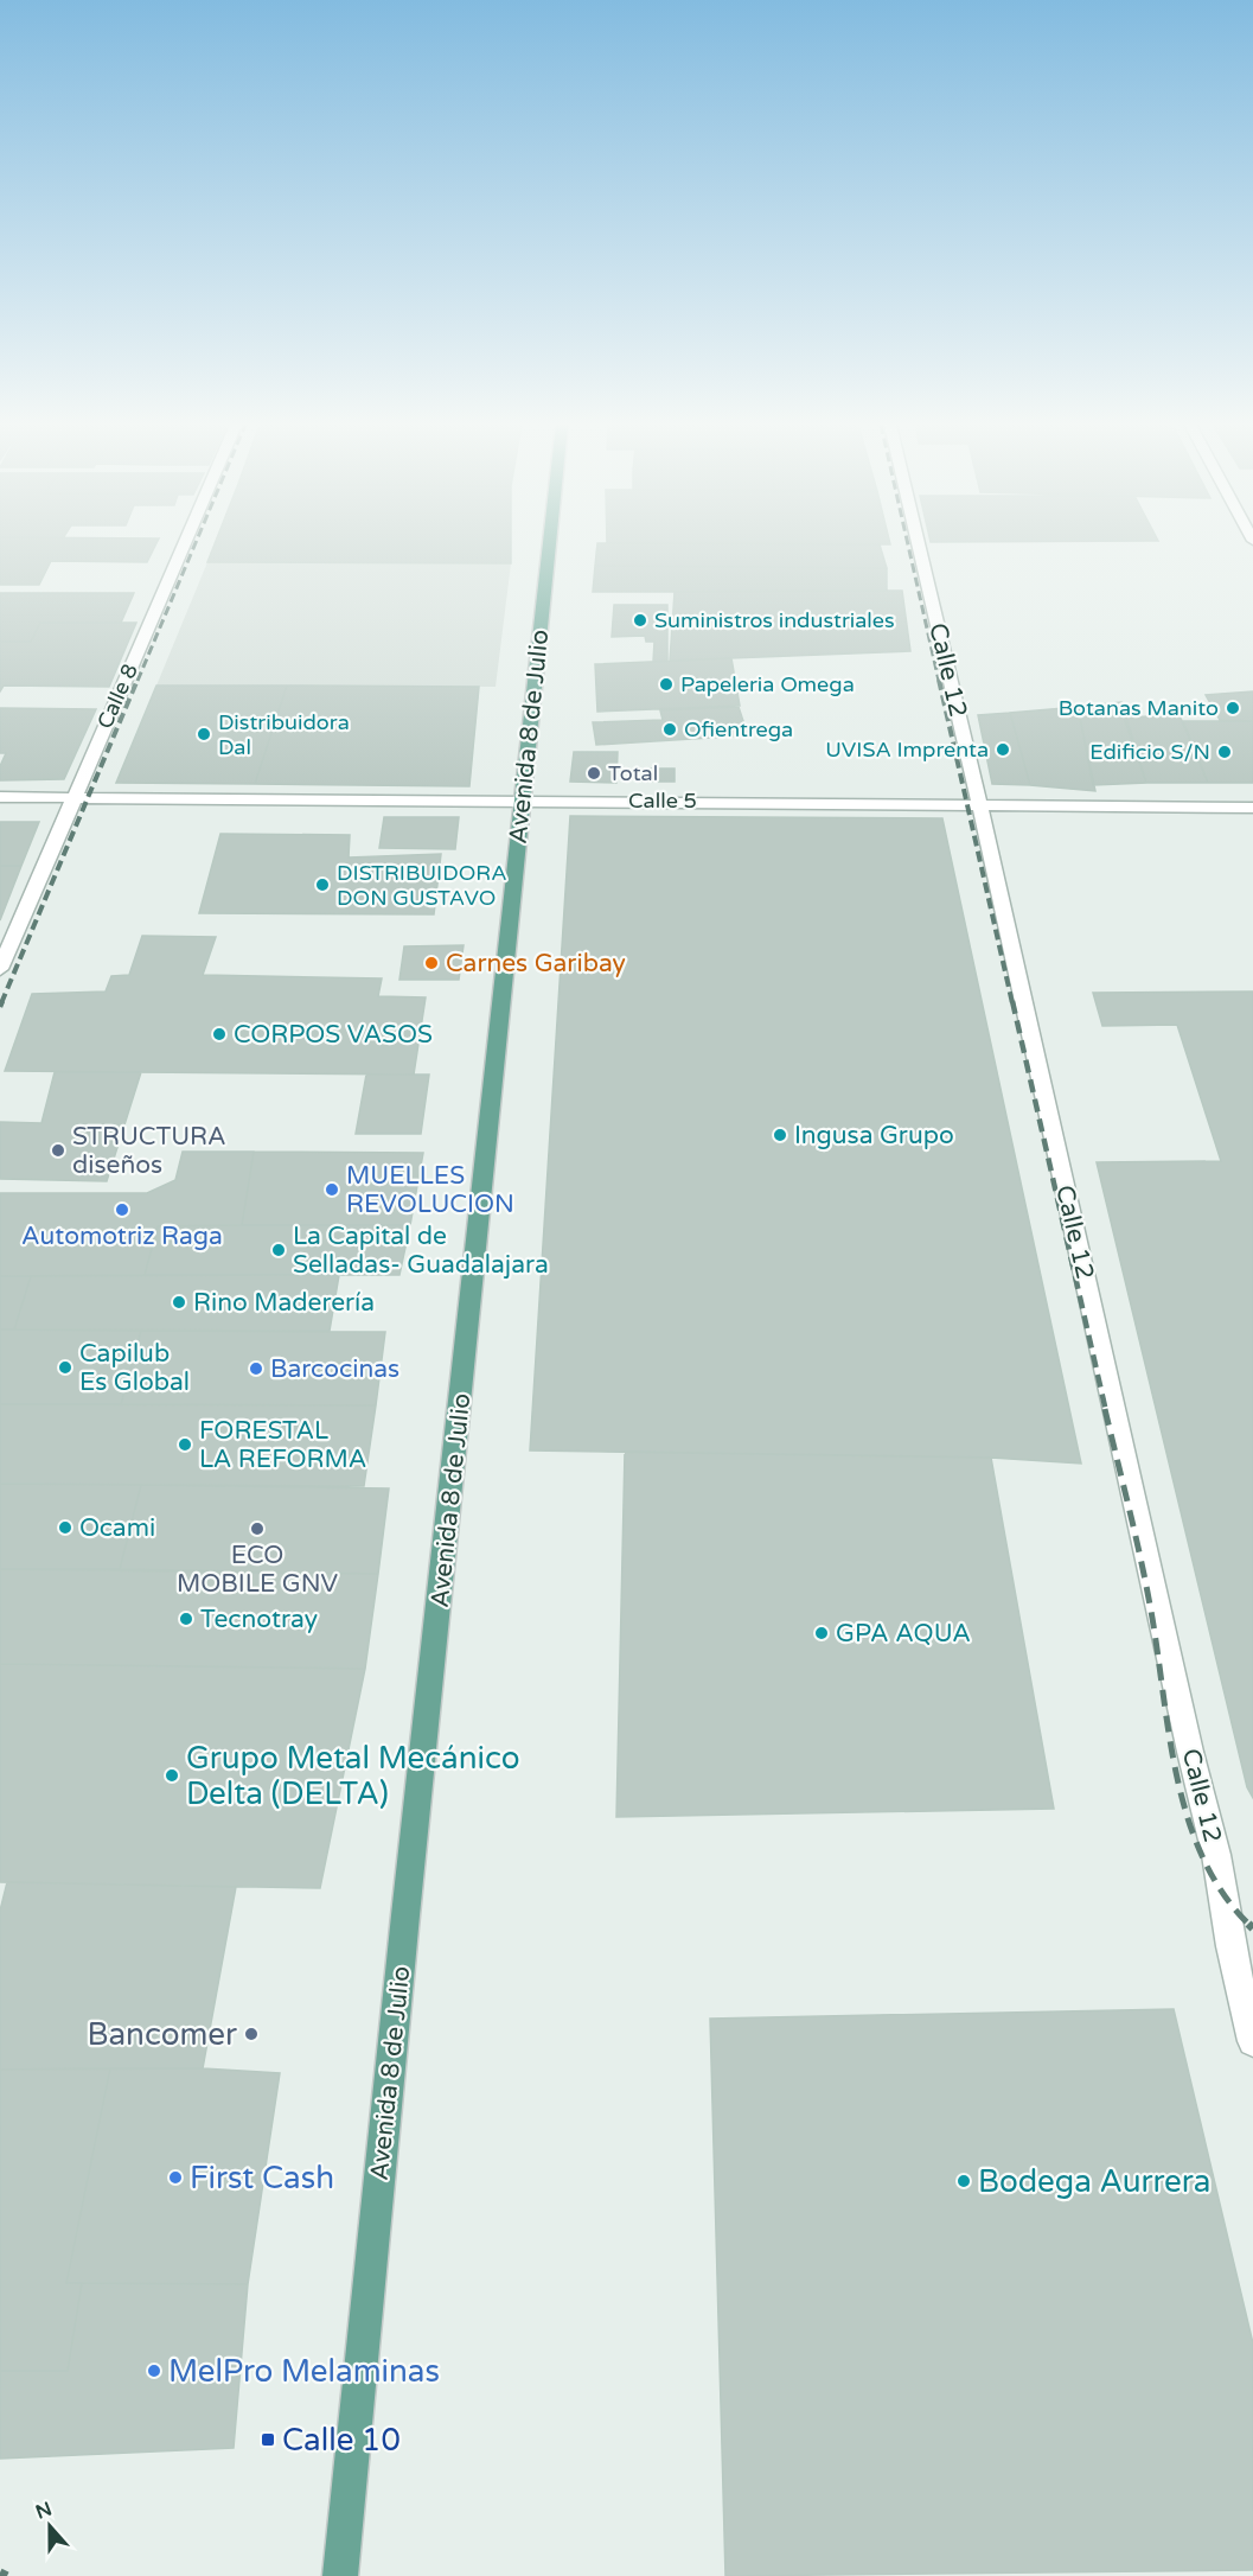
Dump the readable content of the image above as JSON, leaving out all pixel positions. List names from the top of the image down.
{
  "streets": {
    "main road": ["Avenida 8 de Julio"],
    "street": ["Calle 12", "Calle 8", "Calle 5"]
  },
  "crossings": [
    ["Calle 12", "Calle 5"],
    ["Calle 8", "Calle 5"],
    ["Avenida 8 de Julio", "Calle 5"]
  ],
  "places": {
    "other": [
      "Suministros industriales",
      "Papeleria Omega",
      "Botanas Manito",
      "Ofientrega",
      "Distribuidora Dal",
      "UVISA Imprenta",
      "Edificio S/N",
      "Total",
      "DISTRIBUIDORA DON GUSTAVO",
      "Carnes Garibay",
      "CORPOS VASOS",
      "Ingusa Grupo",
      "STRUCTURA diseños",
      "MUELLES REVOLUCION",
      "Automotriz Raga",
      "La Capital de Selladas- Guadalajara",
      "Rino Maderería",
      "Capilub Es Global",
      "Barcocinas",
      "FORESTAL LA REFORMA",
      "Ocami",
      "ECO MOBILE GNV",
      "Tecnotray",
      "GPA AQUA",
      "Grupo Metal Mecánico Delta (DELTA)",
      "Bancomer",
      "First Cash",
      "Bodega Aurrera",
      "MelPro Melaminas"
    ],
    "transit": ["Calle 10"]
  },
  "north": "top"
}
